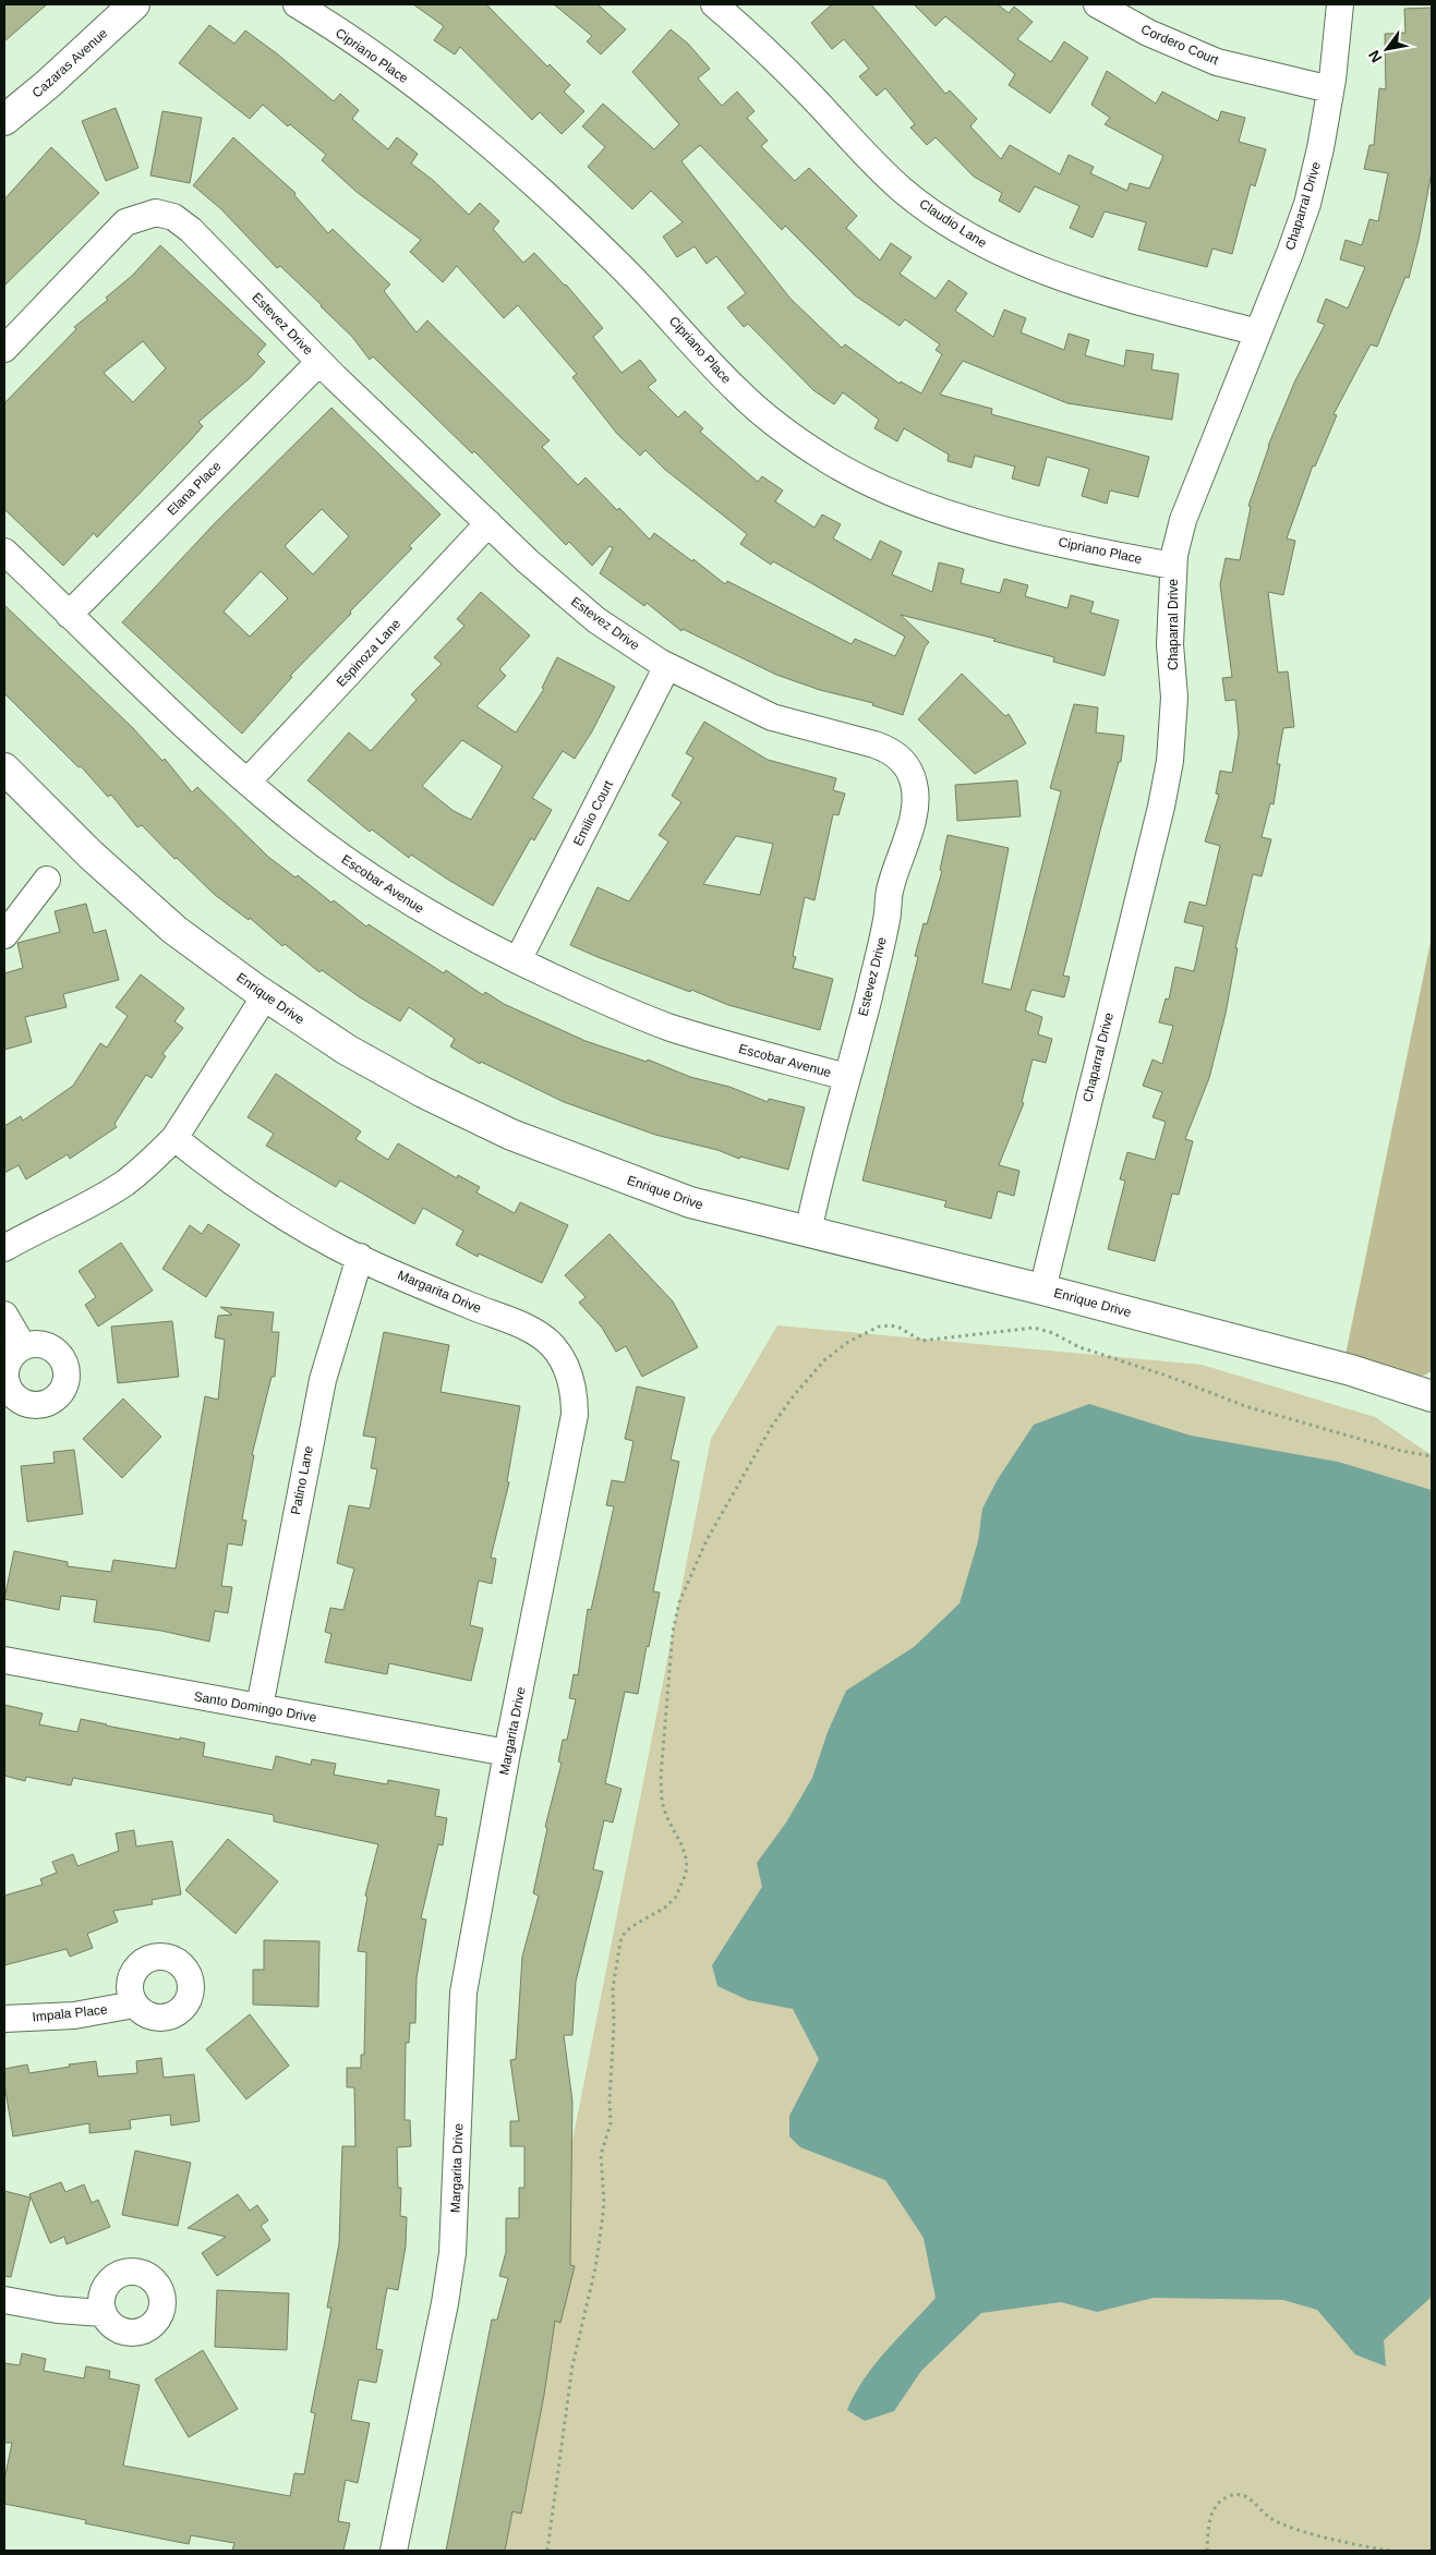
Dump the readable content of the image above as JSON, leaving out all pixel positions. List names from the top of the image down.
{
  "streets": {
    "street": [
      "Cordero Court",
      "Cipriano Place",
      "Cazaras Avenue",
      "Chaparral Drive",
      "Claudio Lane",
      "Estevez Drive",
      "Elana Place",
      "Espinoza Lane",
      "Emilio Court",
      "Escobar Avenue",
      "Enrique Drive",
      "Margarita Drive",
      "Patino Lane",
      "Santo Domingo Drive",
      "Impala Place"
    ]
  },
  "crossings": [
    ["Cordero Court", "Chaparral Drive"],
    ["Cipriano Place", "Chaparral Drive"],
    ["Chaparral Drive", "Claudio Lane"],
    ["Chaparral Drive", "Enrique Drive"],
    ["Estevez Drive", "Elana Place"],
    ["Estevez Drive", "Espinoza Lane"],
    ["Estevez Drive", "Emilio Court"],
    ["Estevez Drive", "Escobar Avenue"],
    ["Estevez Drive", "Enrique Drive"],
    ["Elana Place", "Escobar Avenue"],
    ["Espinoza Lane", "Escobar Avenue"],
    ["Emilio Court", "Escobar Avenue"],
    ["Margarita Drive", "Patino Lane"],
    ["Margarita Drive", "Santo Domingo Drive"],
    ["Patino Lane", "Santo Domingo Drive"]
  ],
  "north": "bottom left"
}
